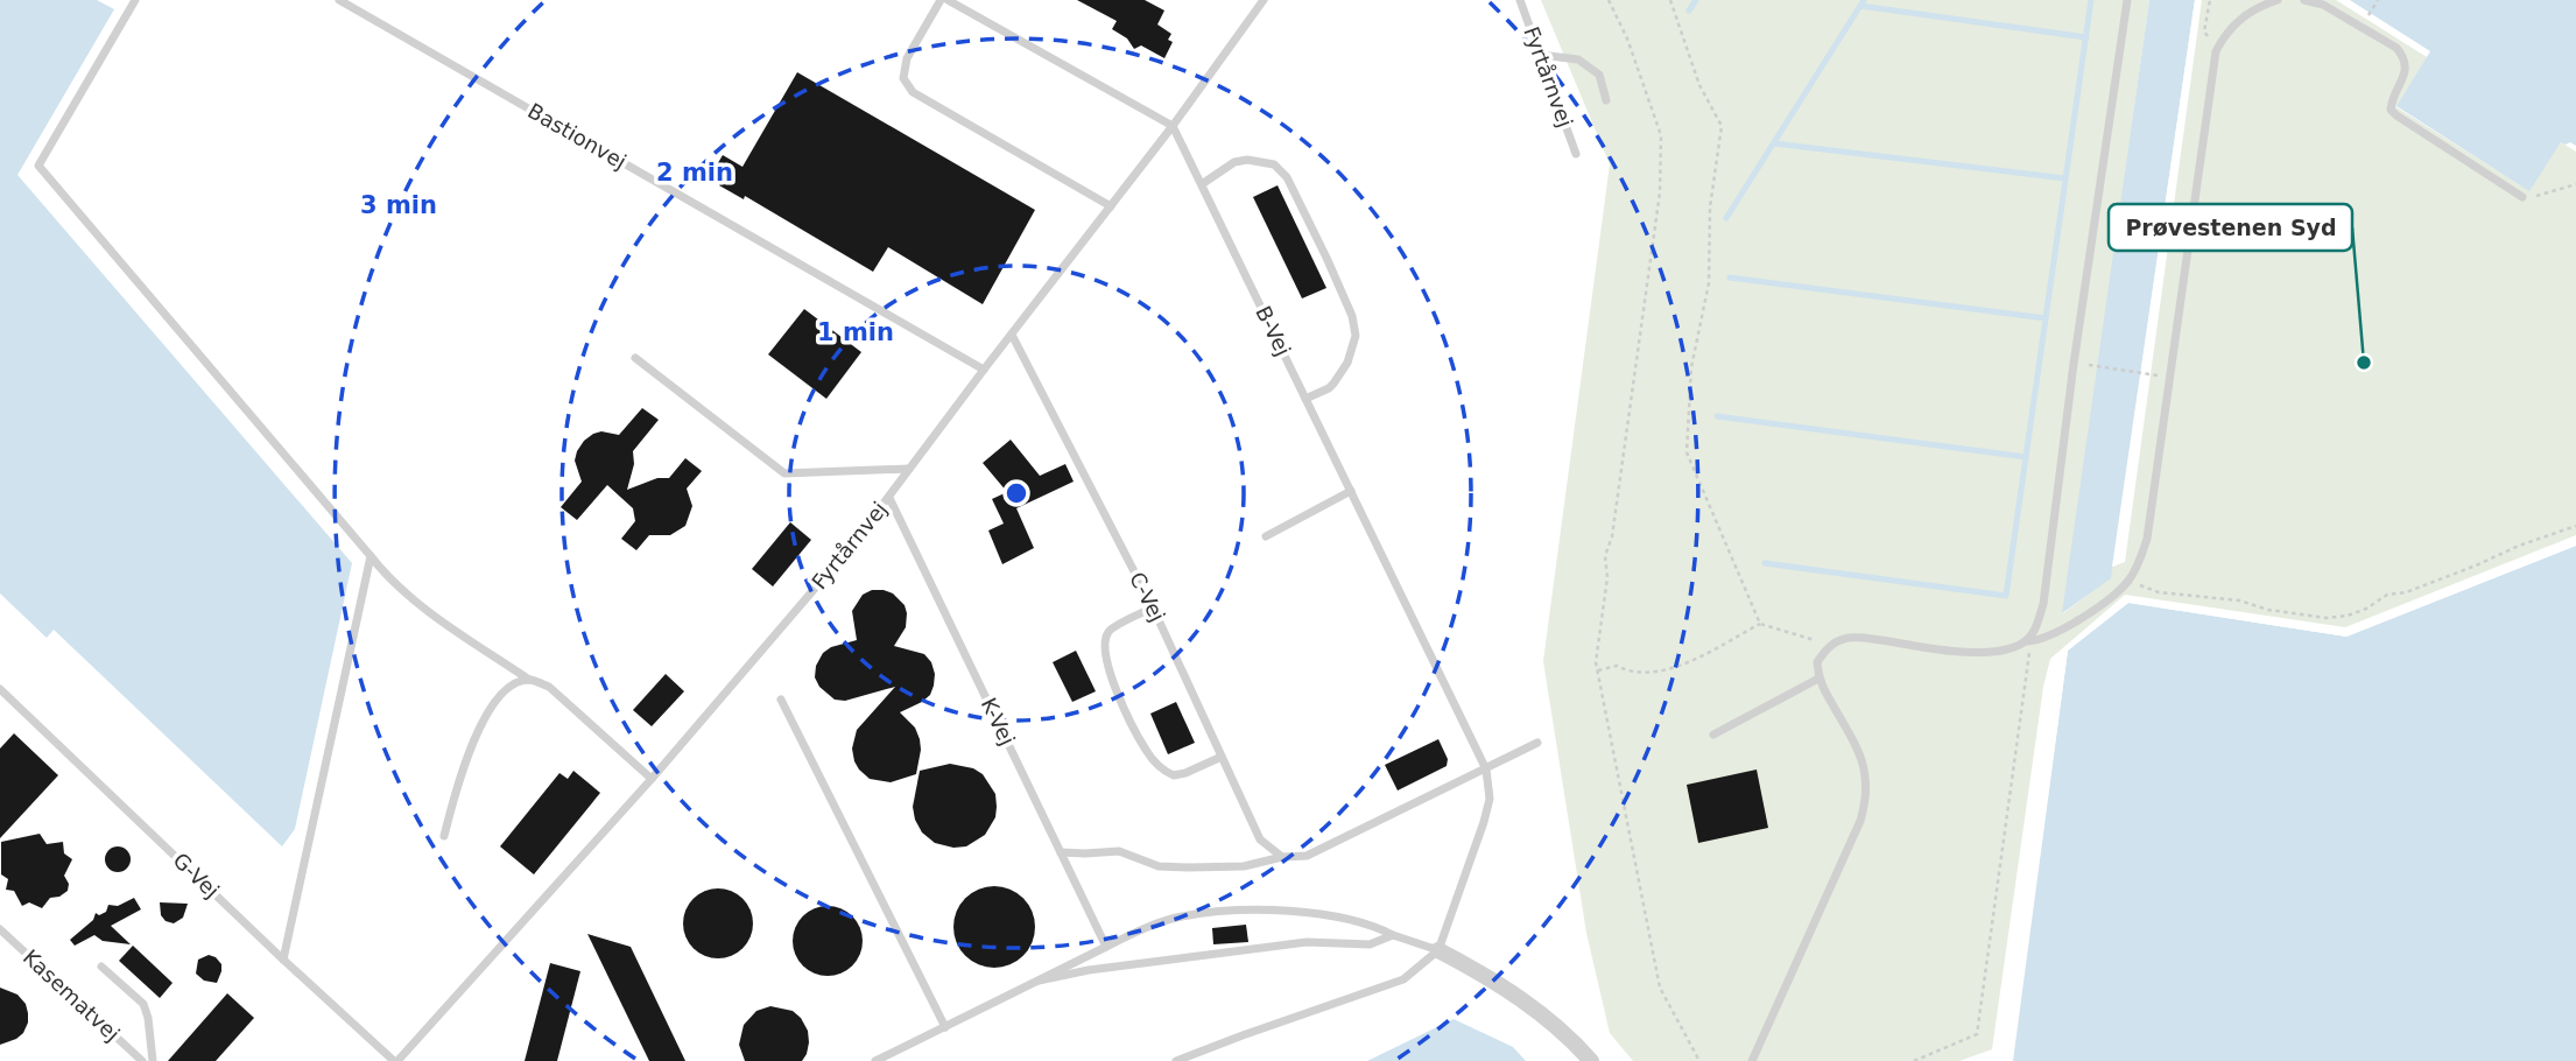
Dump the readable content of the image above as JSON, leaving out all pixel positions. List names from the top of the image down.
{
  "streets": {
    "lane": [
      "Fyrtårnvej",
      "Bastionvej",
      "B-Vej",
      "C-Vej",
      "K-Vej",
      "G-Vej",
      "Kasematvej"
    ]
  },
  "crossings": [
    ["Fyrtårnvej", "Bastionvej"],
    ["Fyrtårnvej", "B-Vej"],
    ["Fyrtårnvej", "C-Vej"],
    ["Fyrtårnvej", "K-Vej"],
    ["Fyrtårnvej", "G-Vej"]
  ],
  "places": ["Prøvestenen Syd"],
  "rings": ["2 min", "3 min", "1 min"]
}
